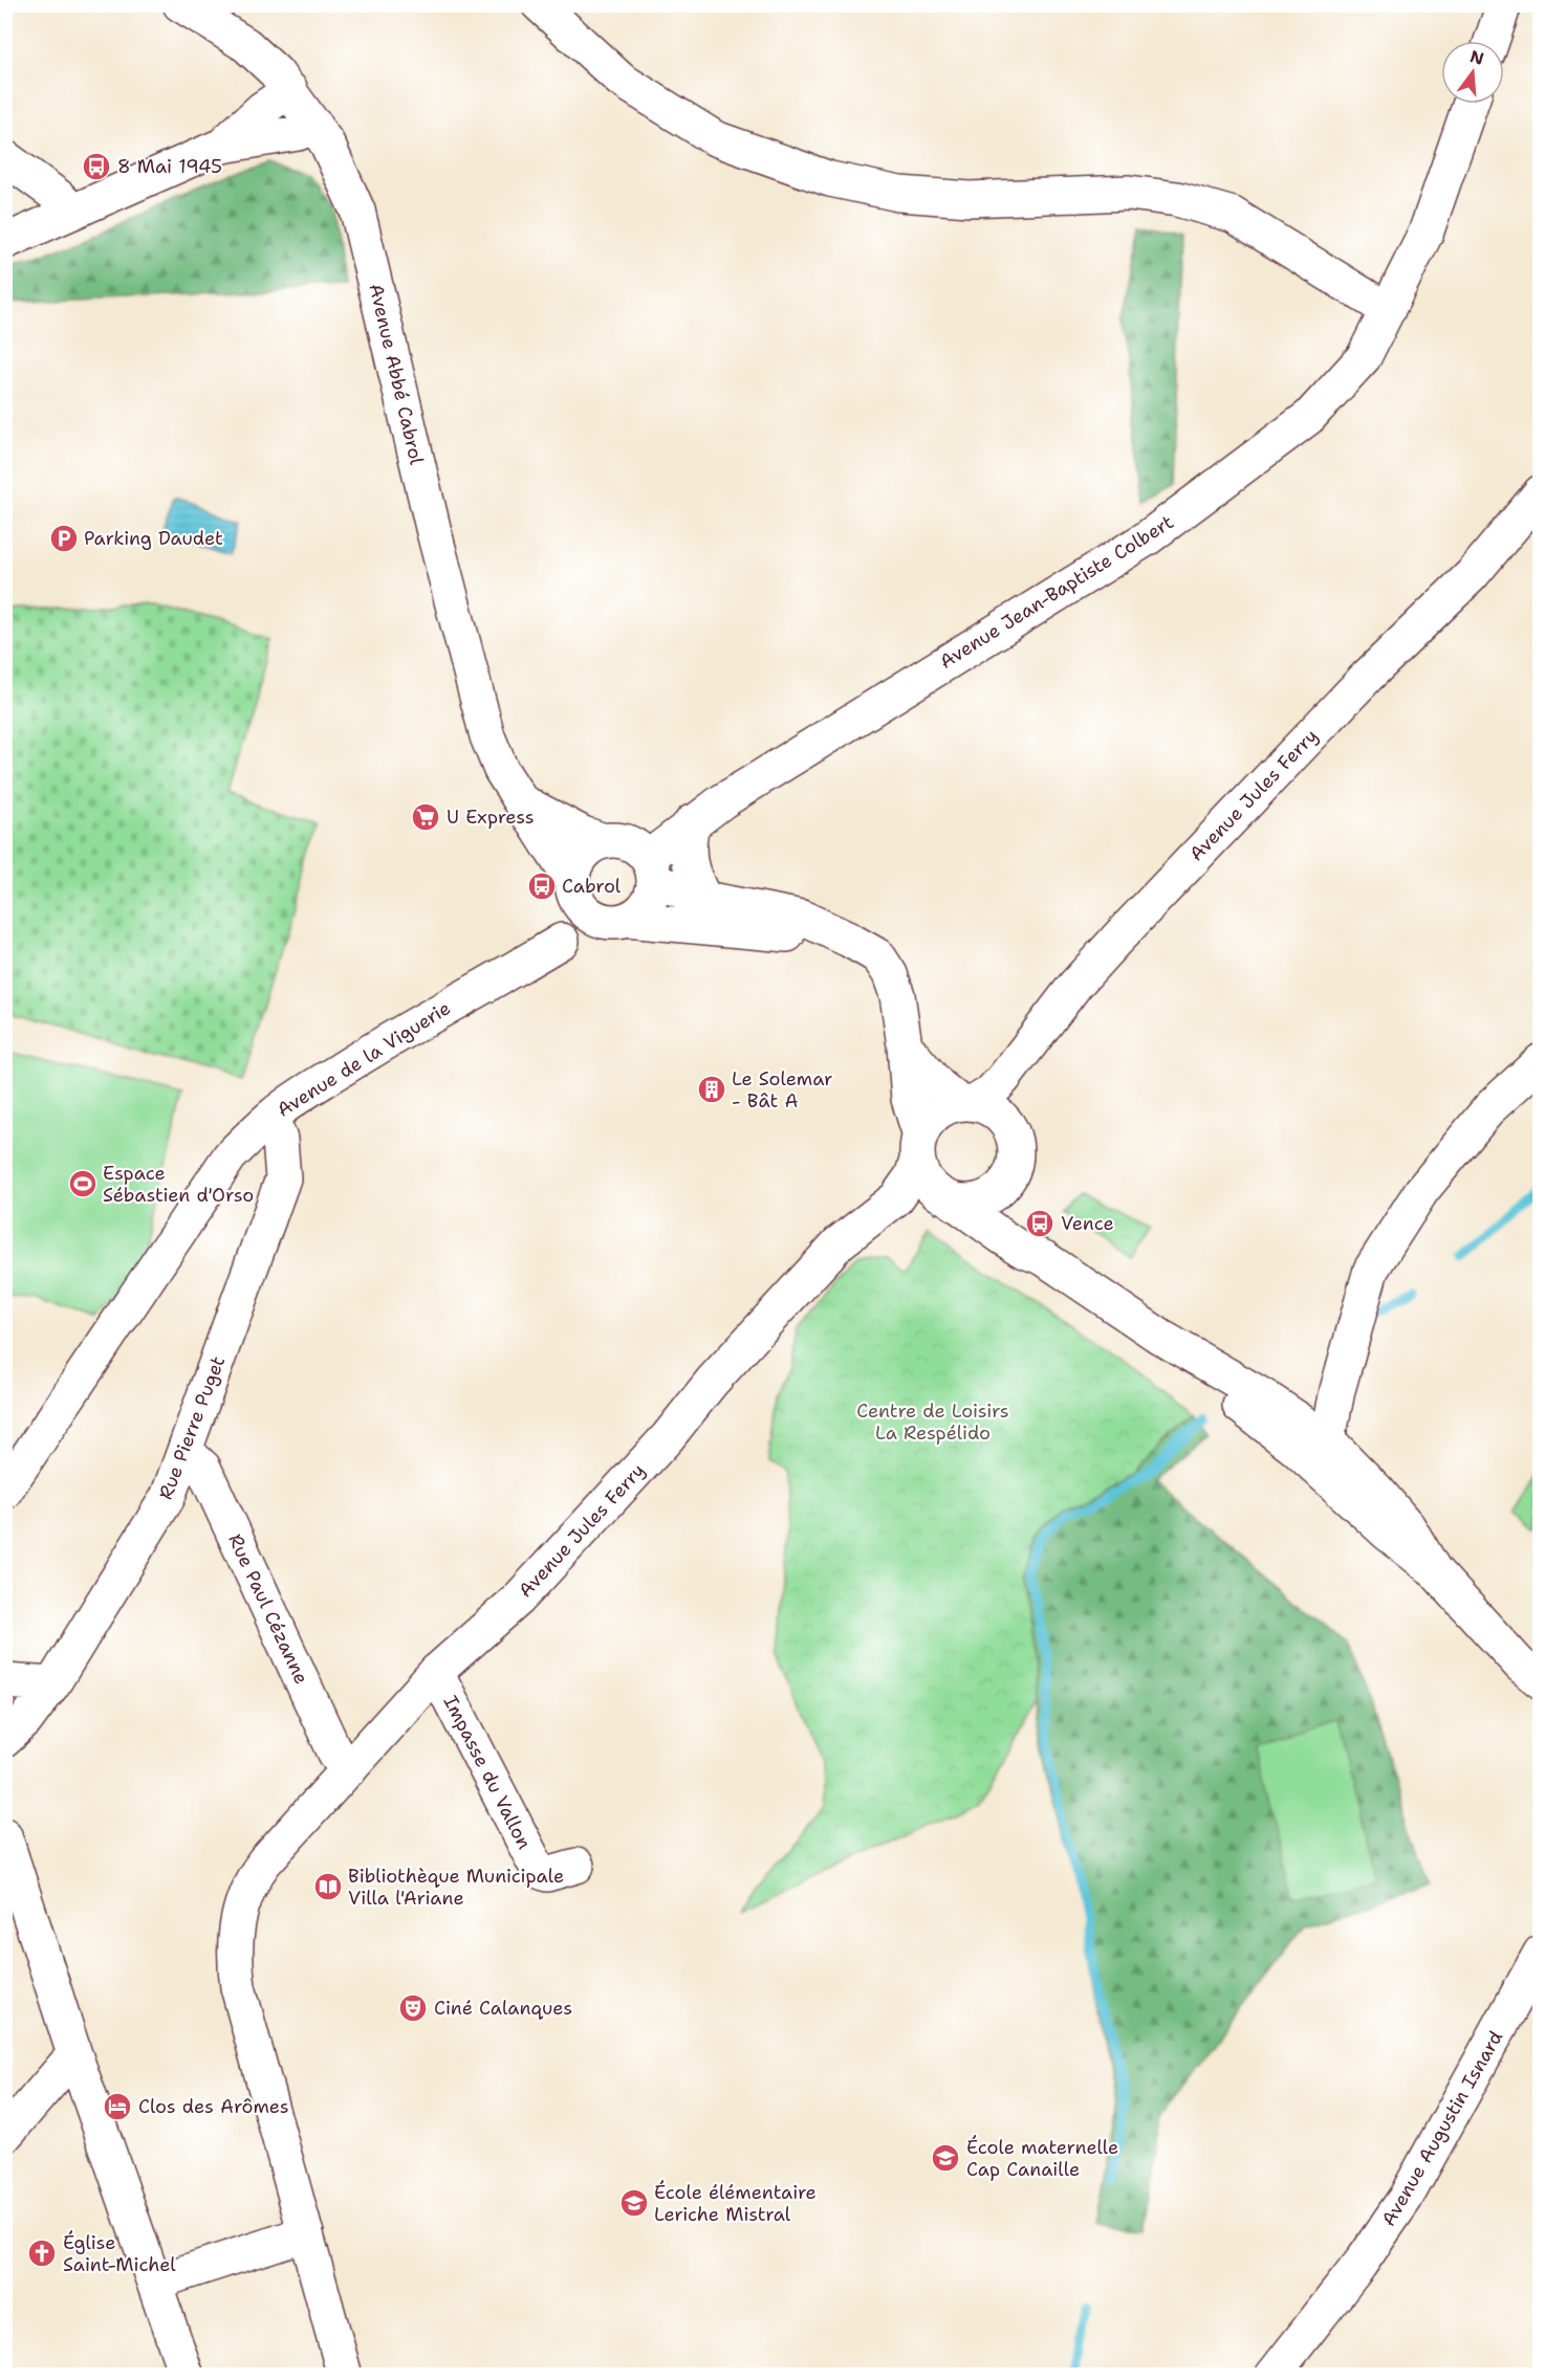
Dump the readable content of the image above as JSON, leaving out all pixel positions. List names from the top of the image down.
{
  "streets": {
    "street": [
      "Avenue Abbé Cabrol",
      "Avenue Jean-Baptiste Colbert",
      "Avenue Jules Ferry",
      "Avenue de la Viguerie",
      "Rue Pierre Puget",
      "Rue Paul Cézanne",
      "Impasse du Vallon",
      "Avenue Augustin Isnard"
    ]
  },
  "crossings": [
    ["Avenue Abbé Cabrol", "Avenue Jean-Baptiste Colbert"],
    ["Avenue Abbé Cabrol", "Avenue de la Viguerie"],
    ["Avenue Jean-Baptiste Colbert", "Avenue de la Viguerie"],
    ["Avenue Jules Ferry", "Avenue de la Viguerie"],
    ["Avenue Jules Ferry", "Rue Paul Cézanne"],
    ["Avenue Jules Ferry", "Impasse du Vallon"],
    ["Avenue de la Viguerie", "Rue Pierre Puget"],
    ["Rue Pierre Puget", "Rue Paul Cézanne"]
  ],
  "parks": ["Centre de Loisirs La Respélido"],
  "places": {
    "bus stop": ["8 Mai 1945", "Cabrol", "Vence"],
    "parking": ["Parking Daudet"],
    "supermarket": ["U Express"],
    "building": ["Le Solemar - Bât A"],
    "sports": ["Espace Sébastien d'Orso"],
    "library": ["Bibliothèque Municipale Villa l'Ariane"],
    "theatre": ["Ciné Calanques"],
    "hotel": ["Clos des Arômes"],
    "school or university": ["École maternelle Cap Canaille", "École élémentaire Leriche Mistral"],
    "church": ["Église Saint-Michel"]
  },
  "north": "top"
}
